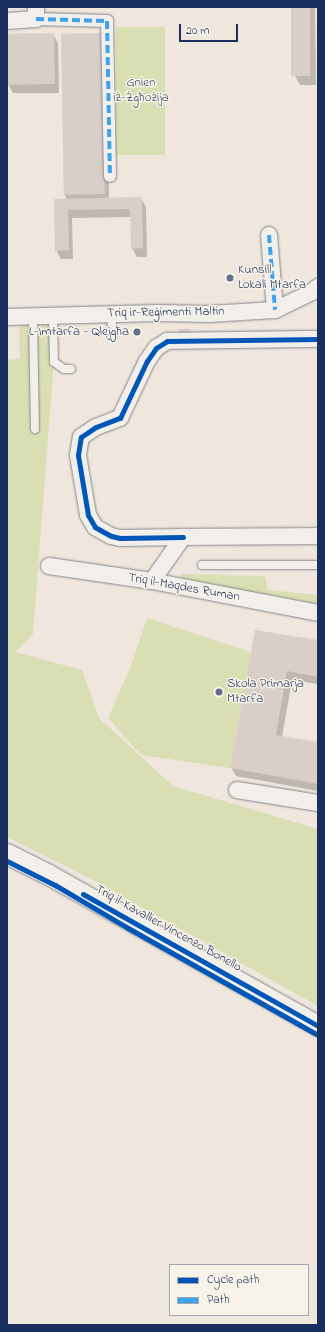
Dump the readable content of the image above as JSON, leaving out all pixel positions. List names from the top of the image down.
{
  "streets": {
    "street": ["Triq ir-Reġimenti Maltin", "Triq il-Maqdes Ruman", "Triq il-Kavallier Vincenzo Bonello"]
  },
  "parks": ["Ġnien iż-Żgħożija"],
  "places": ["Kunsill Lokali Mtarfa", "L-Imtarfa - Qlejgħa", "Skola Primarja Mtarfa"],
  "legend": ["Cycle path", "Path"],
  "scale_bar": "20 m"
}
